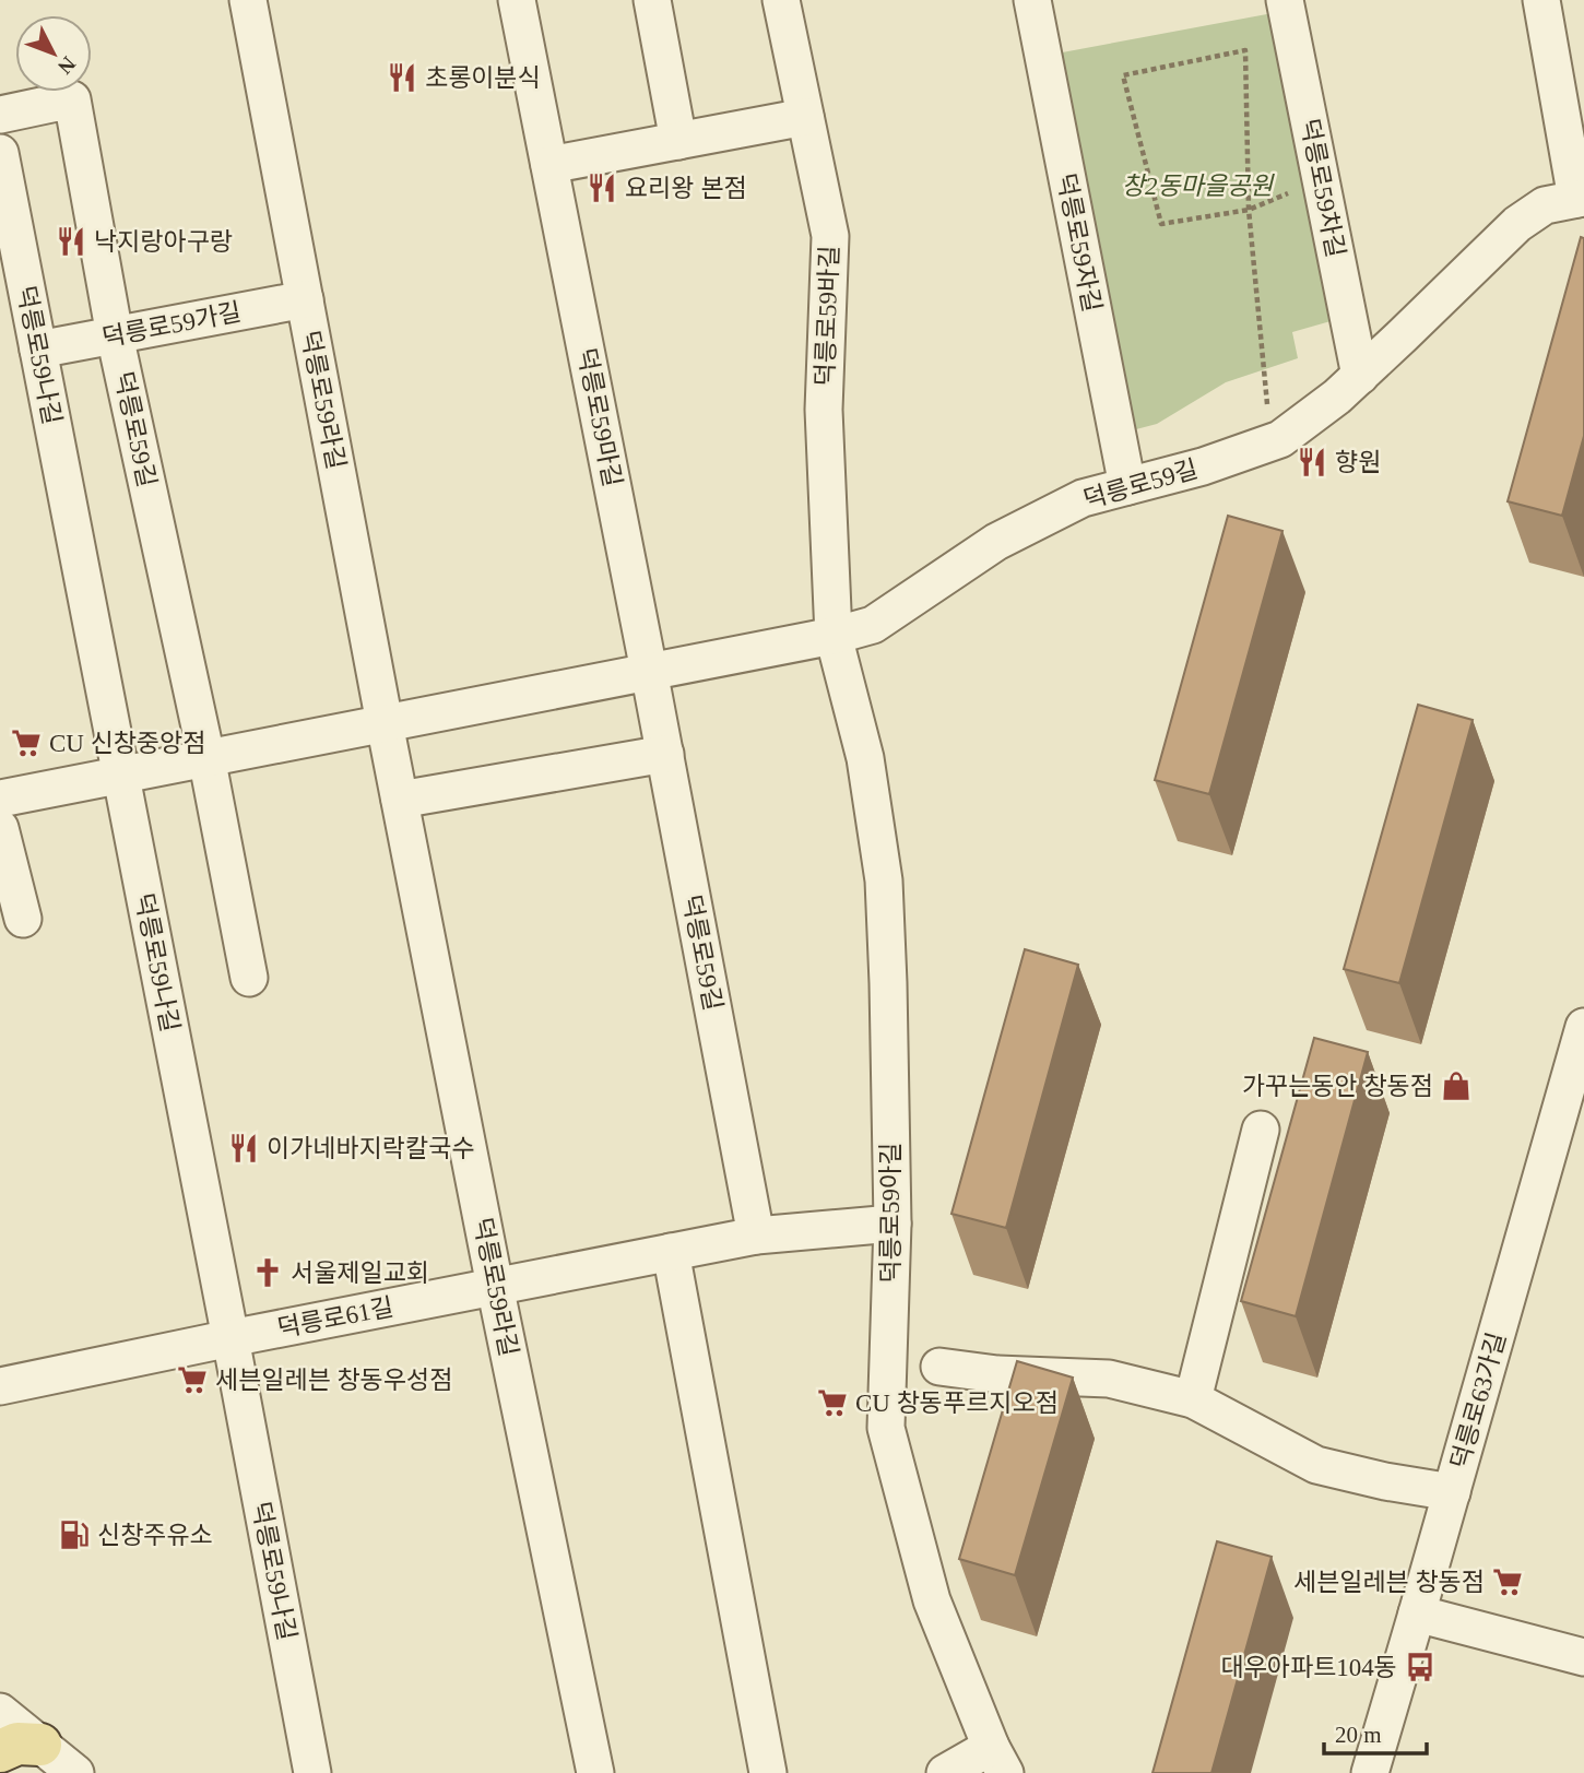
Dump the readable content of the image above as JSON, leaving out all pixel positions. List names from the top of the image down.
{
  "streets": {
    "street": [
      "덕릉로59차길",
      "덕릉로59자길",
      "덕릉로59바길",
      "덕릉로59가길",
      "덕릉로59나길",
      "덕릉로59라길",
      "덕릉로59마길",
      "덕릉로59길",
      "덕릉로59아길",
      "덕릉로61길",
      "덕릉로63가길"
    ]
  },
  "crossings": [
    ["덕릉로59차길", "덕릉로59길"],
    ["덕릉로59자길", "덕릉로59길"],
    ["덕릉로59바길", "덕릉로59길"],
    ["덕릉로59바길", "덕릉로59아길"],
    ["덕릉로59가길", "덕릉로59나길"],
    ["덕릉로59가길", "덕릉로59라길"],
    ["덕릉로59가길", "덕릉로59길"],
    ["덕릉로59나길", "덕릉로59길"],
    ["덕릉로59나길", "덕릉로61길"],
    ["덕릉로59라길", "덕릉로59길"],
    ["덕릉로59라길", "덕릉로61길"],
    ["덕릉로59마길", "덕릉로59길"],
    ["덕릉로59길", "덕릉로59아길"],
    ["덕릉로59길", "덕릉로61길"],
    ["덕릉로59아길", "덕릉로61길"]
  ],
  "parks": ["창2동마을공원"],
  "places": {
    "restaurant": [
      "초롱이분식",
      "요리왕 본점",
      "낙지랑아구랑",
      "향원",
      "이가네바지락칼국수"
    ],
    "supermarket": [
      "CU 신창중앙점",
      "세븐일레븐 창동우성점",
      "CU 창동푸르지오점",
      "세븐일레븐 창동점"
    ],
    "shop": ["가꾸는동안 창동점"],
    "church": ["서울제일교회"],
    "fuel station": ["신창주유소"],
    "bus stop": ["대우아파트104동"]
  },
  "scale_bar": "20 m",
  "north": "bottom right"
}
